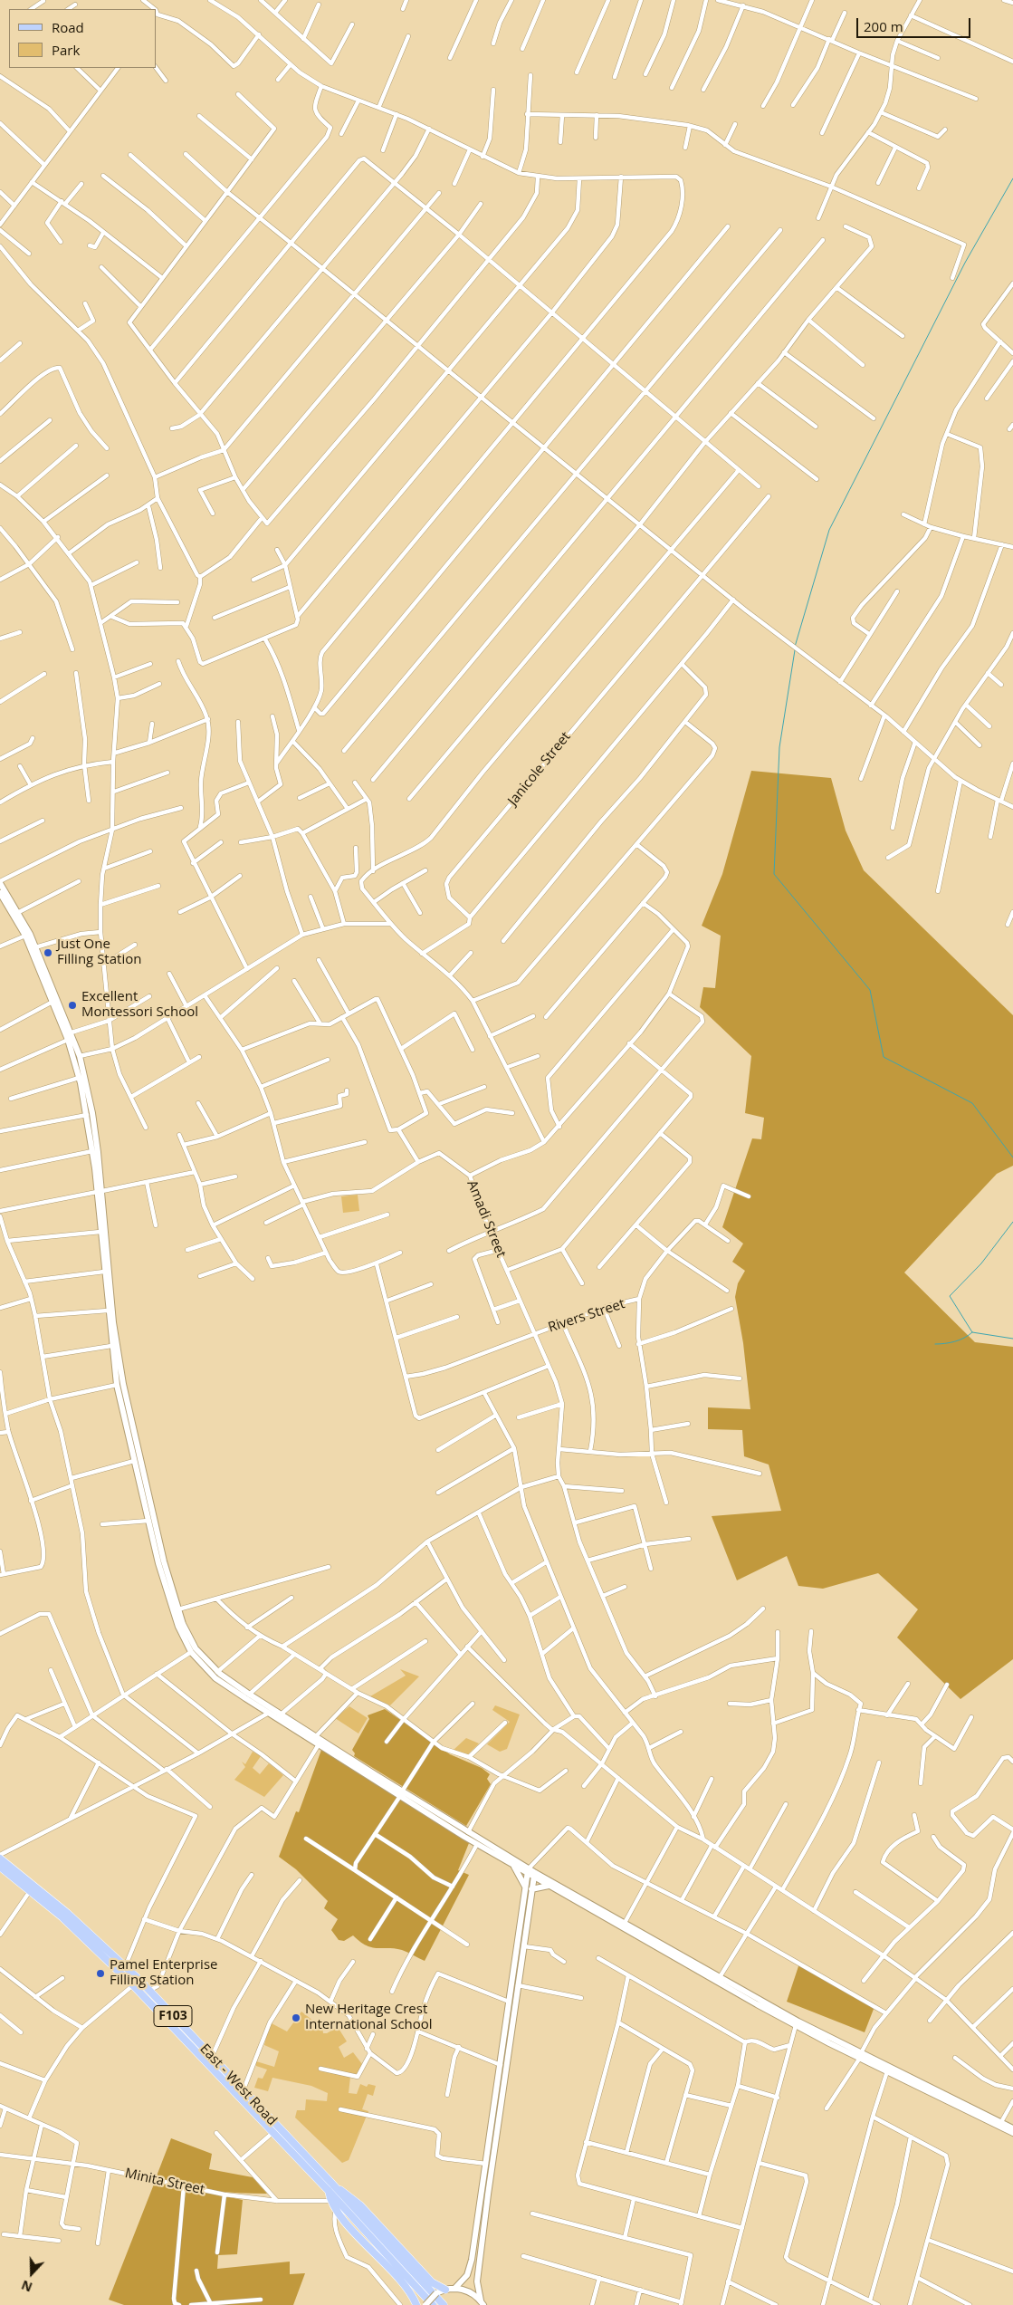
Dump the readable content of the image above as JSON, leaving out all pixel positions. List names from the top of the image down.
{
  "streets": {
    "main road": ["F103", "East - West Road"],
    "street": [
      "Janicole Street",
      "Amadi Street",
      "Rivers Street",
      "Minita Street"
    ]
  },
  "crossings": [
    ["Amadi Street", "Rivers Street"]
  ],
  "places": [
    "Just One Filling Station",
    "Excellent Montessori School",
    "Pamel Enterprise Filling Station",
    "New Heritage Crest International School"
  ],
  "legend": ["Road", "Park"],
  "scale_bar": "200 m",
  "north": "bottom"
}
